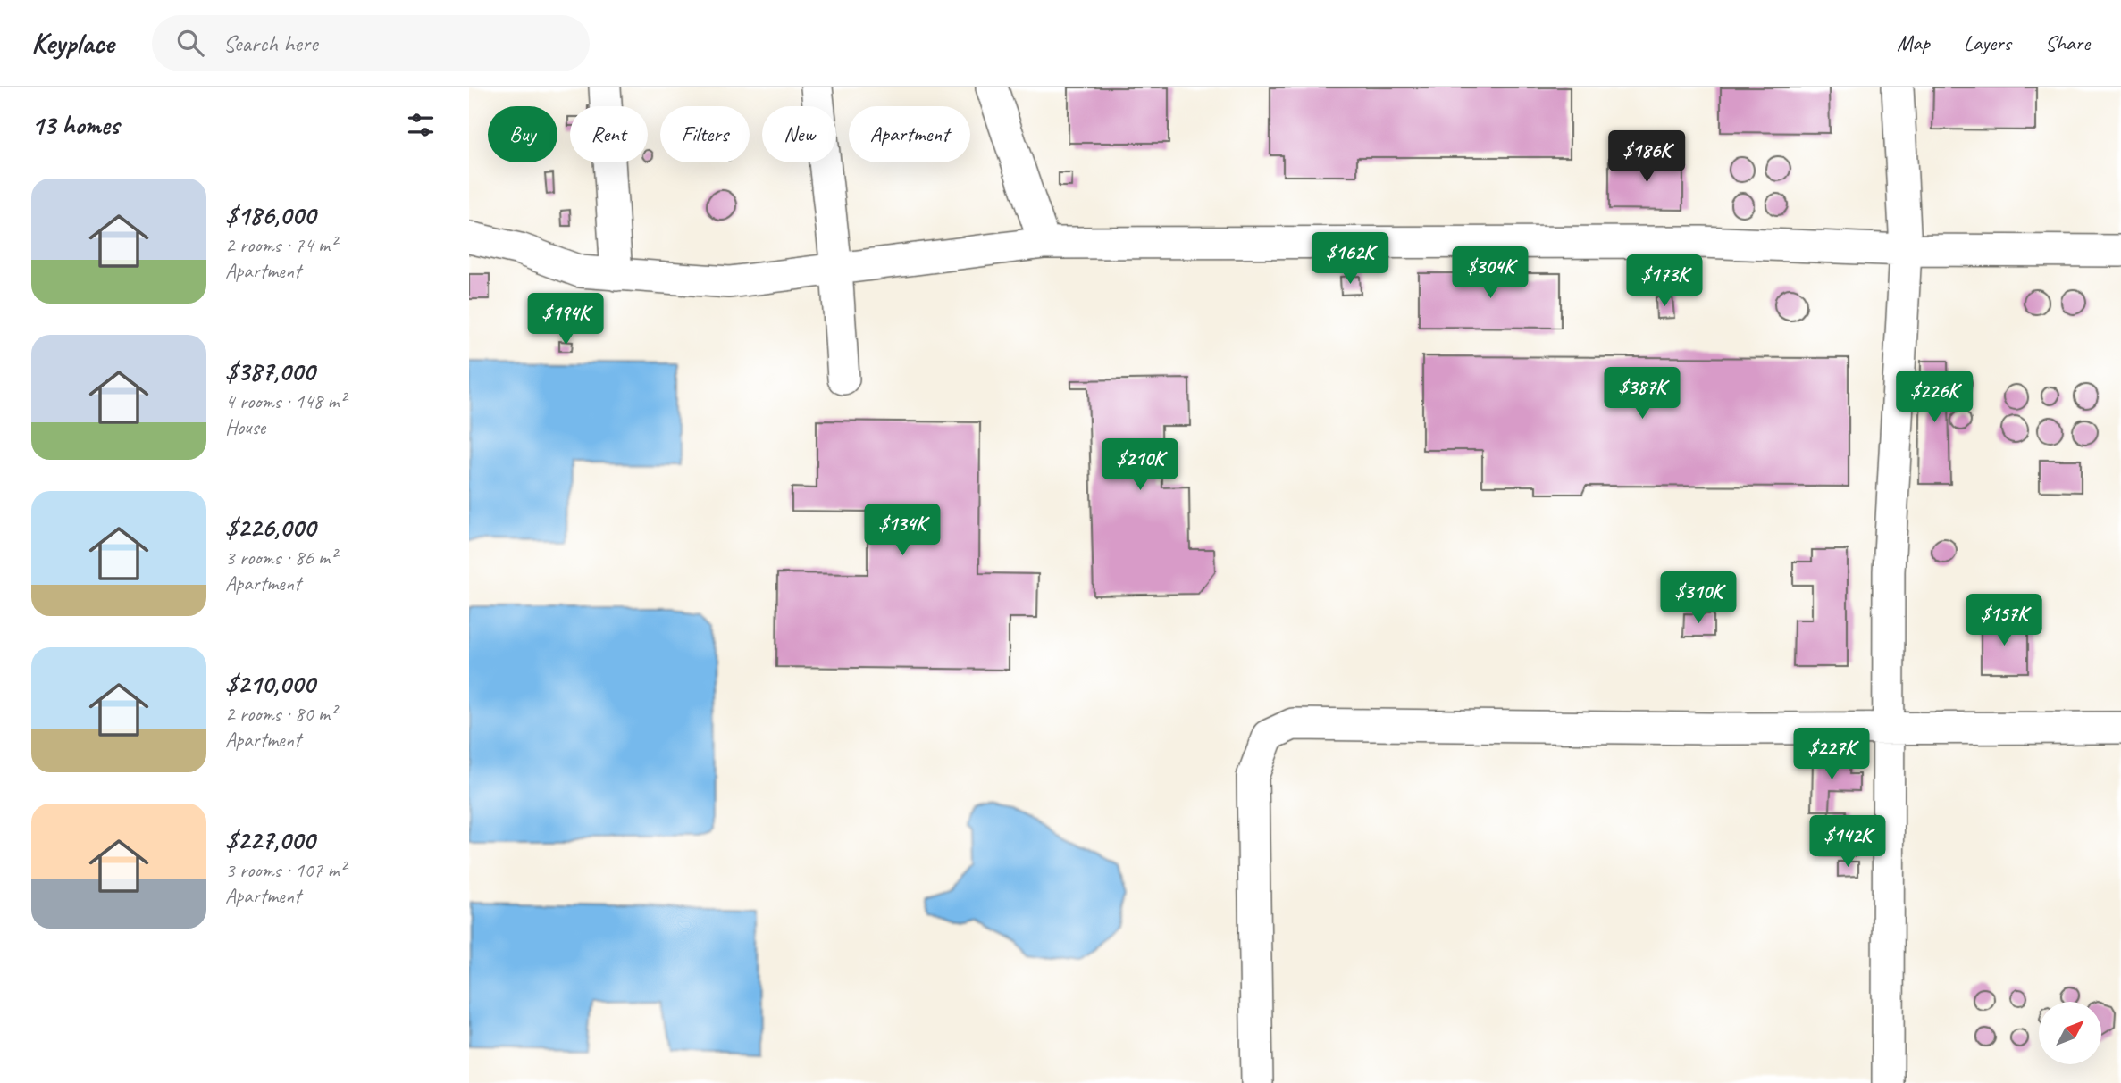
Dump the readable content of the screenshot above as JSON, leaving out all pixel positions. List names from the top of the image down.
{
  "north": "top right",
  "page": {
    "header": "Keyplace",
    "search": "Search here",
    "nav": ["Map", "Layers", "Share"],
    "heading": "13 homes",
    "chip": [
      "Buy",
      "Rent",
      "Filters",
      "New",
      "Apartment"
    ],
    "price": [
      "$186K",
      "$162K",
      "$304K",
      "$173K",
      "$194K",
      "$387K",
      "$226K",
      "$210K",
      "$134K",
      "$310K",
      "$157K",
      "$227K",
      "$142K"
    ],
    "list": [
      {
        "name": "$186,000",
        "note": "2 rooms · 74 m² · Apartment"
      },
      {
        "name": "$387,000",
        "note": "4 rooms · 148 m² · House"
      },
      {
        "name": "$226,000",
        "note": "3 rooms · 86 m² · Apartment"
      },
      {
        "name": "$210,000",
        "note": "2 rooms · 80 m² · Apartment"
      },
      {
        "name": "$227,000",
        "note": "3 rooms · 107 m² · Apartment"
      }
    ]
  }
}
